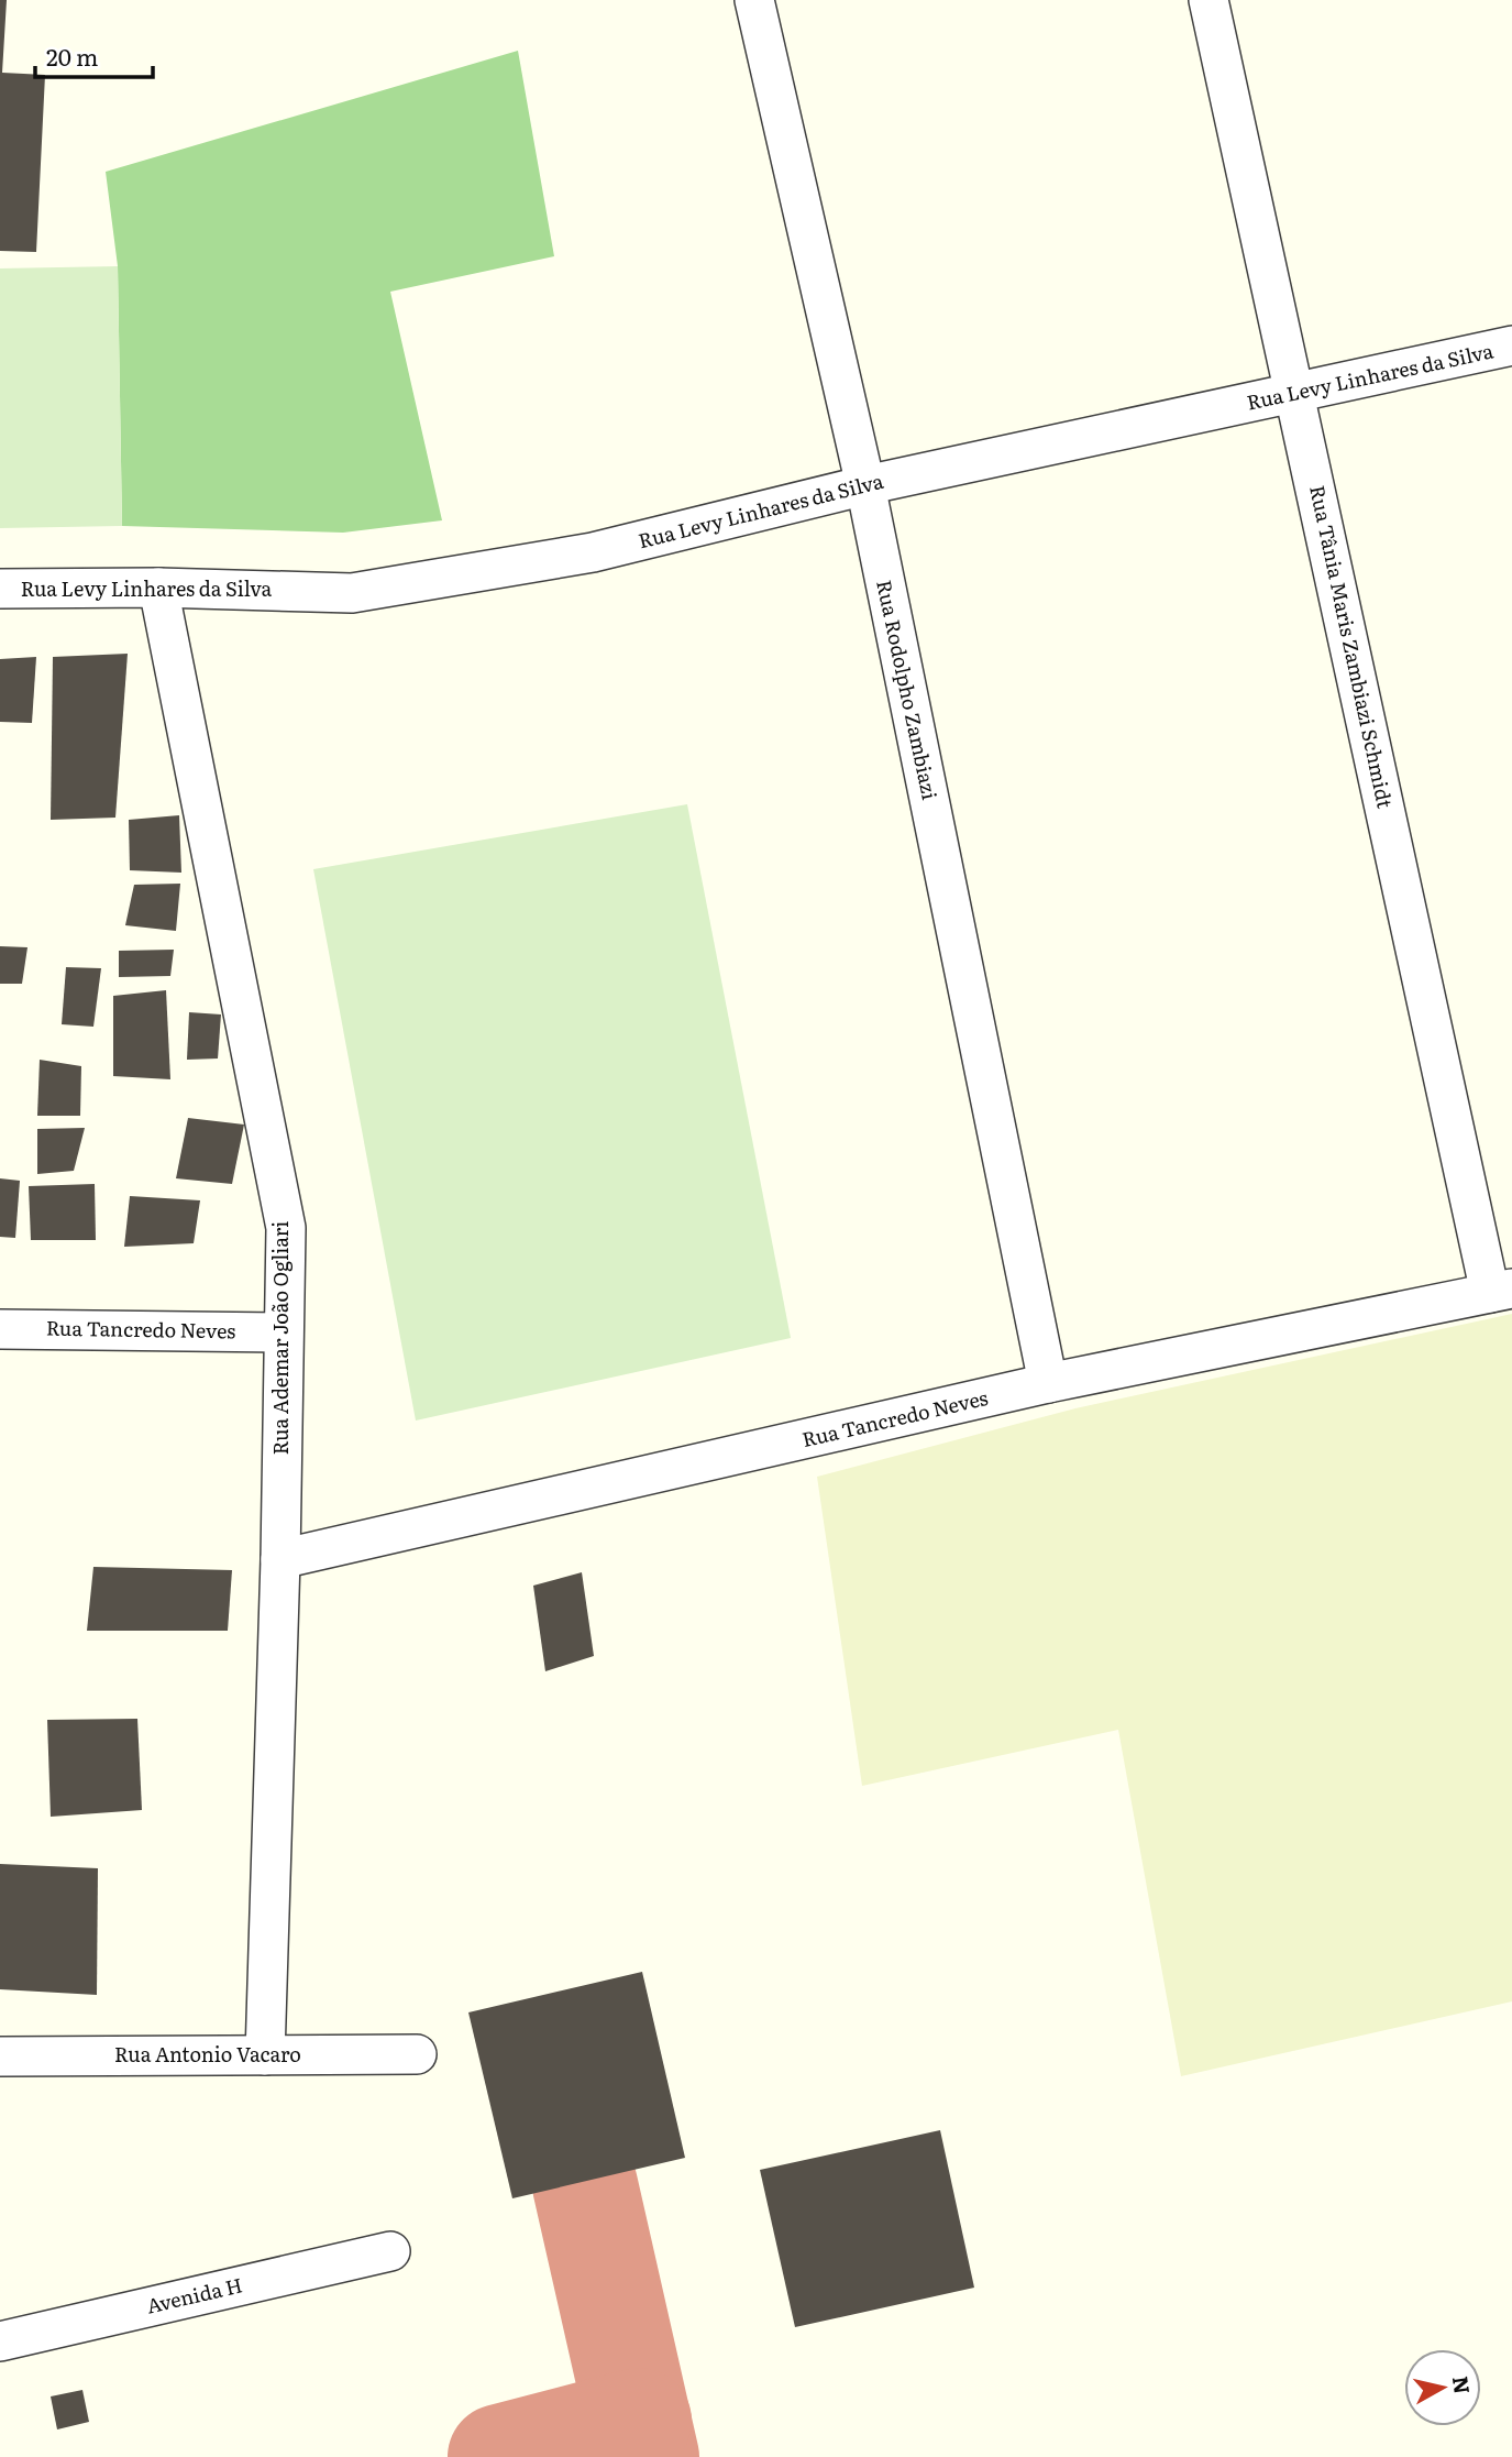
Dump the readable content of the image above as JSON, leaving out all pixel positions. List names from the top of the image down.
{
  "streets": {
    "street": [
      "Rua Levy Linhares da Silva",
      "Rua Tânia Maris Zambiazi Schmidt",
      "Rua Rodolpho Zambiazi",
      "Rua Tancredo Neves",
      "Rua Ademar João Ogliari",
      "Rua Antonio Vacaro",
      "Avenida H"
    ]
  },
  "crossings": [
    ["Rua Levy Linhares da Silva", "Rua Tânia Maris Zambiazi Schmidt"],
    ["Rua Levy Linhares da Silva", "Rua Rodolpho Zambiazi"],
    ["Rua Levy Linhares da Silva", "Rua Ademar João Ogliari"],
    ["Rua Tânia Maris Zambiazi Schmidt", "Rua Tancredo Neves"],
    ["Rua Rodolpho Zambiazi", "Rua Tancredo Neves"],
    ["Rua Tancredo Neves", "Rua Ademar João Ogliari"],
    ["Rua Ademar João Ogliari", "Rua Antonio Vacaro"]
  ],
  "scale_bar": "20 m",
  "north": "right"
}
